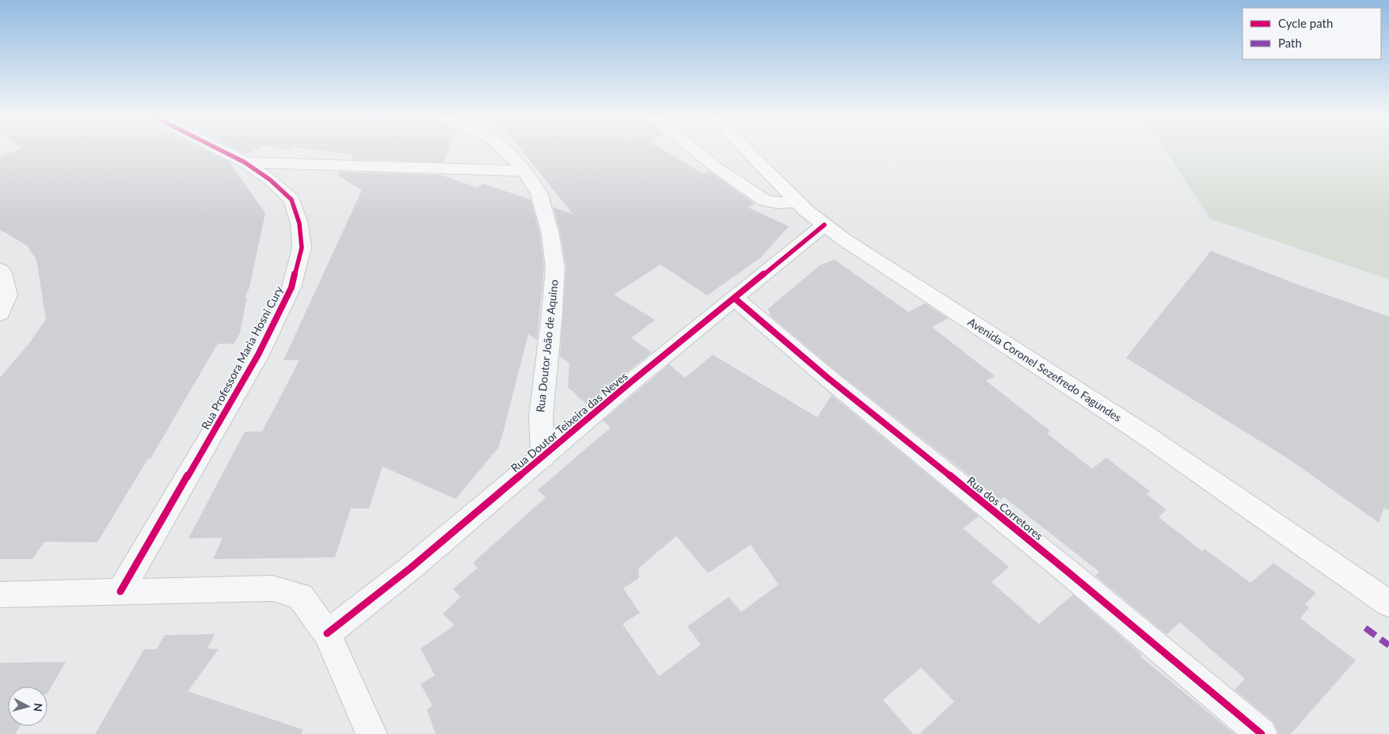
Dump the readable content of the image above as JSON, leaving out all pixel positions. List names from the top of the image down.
{
  "streets": {
    "main road": ["Avenida Coronel Sezefredo Fagundes"],
    "street": [
      "Rua Doutor João de Aquino",
      "Rua Professora Maria Hosni Cury",
      "Rua Doutor Teixeira das Neves",
      "Rua dos Corretores"
    ]
  },
  "crossings": [
    ["Rua Doutor João de Aquino", "Rua Doutor Teixeira das Neves"],
    ["Avenida Coronel Sezefredo Fagundes", "Rua Doutor Teixeira das Neves"],
    ["Rua Doutor Teixeira das Neves", "Rua dos Corretores"]
  ],
  "legend": ["Cycle path", "Path"],
  "north": "right"
}
